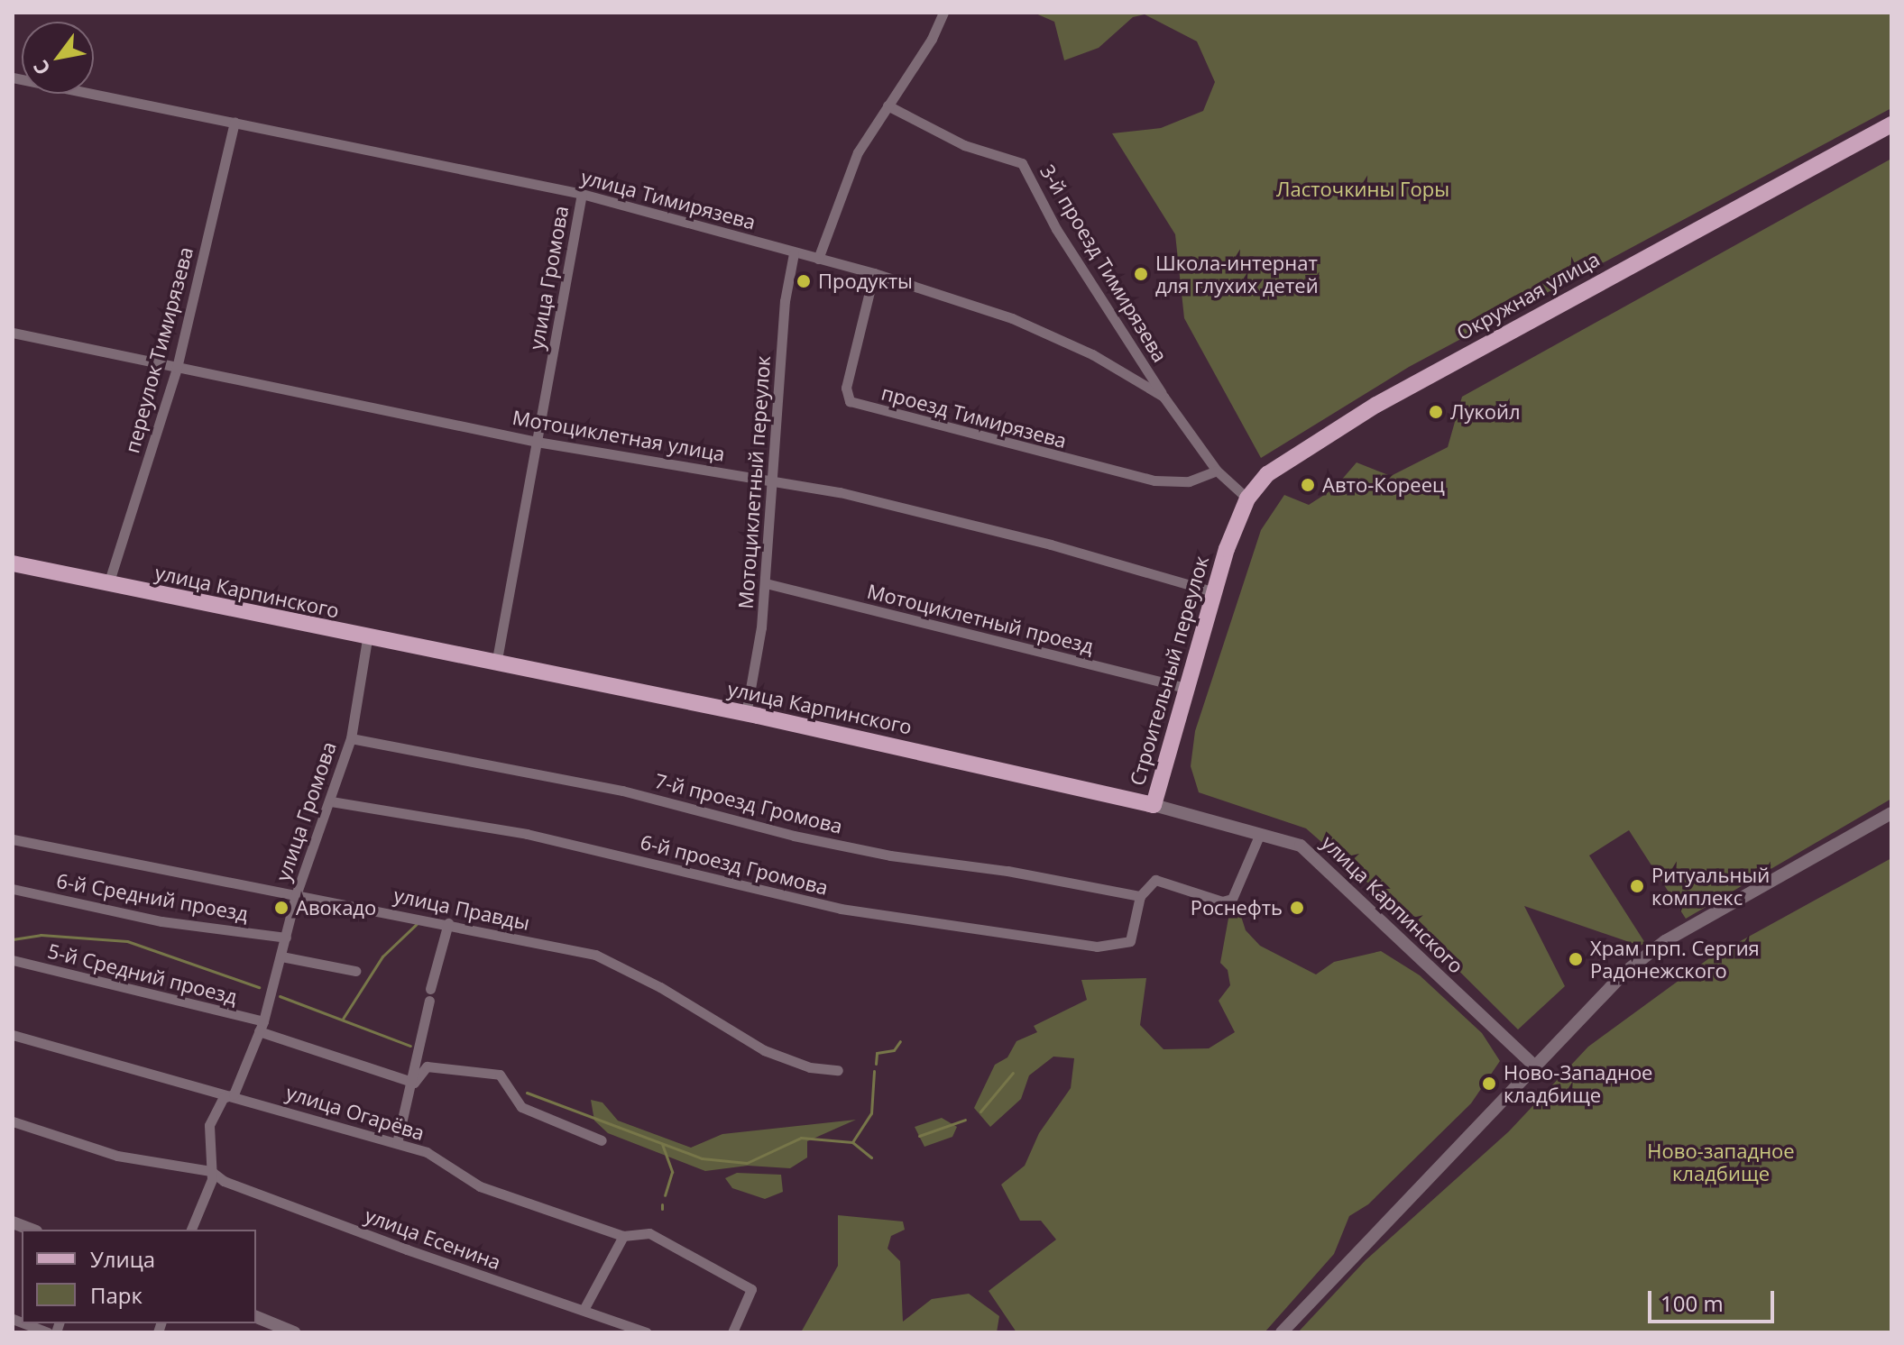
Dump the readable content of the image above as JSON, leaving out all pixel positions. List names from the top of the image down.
{
  "streets": {
    "main road": ["Окружная улица", "улица Карпинского", "Строительный переулок"],
    "street": [
      "улица Тимирязева",
      "3-й проезд Тимирязева",
      "улица Громова",
      "переулок Тимирязева",
      "проезд Тимирязева",
      "Мотоциклетная улица",
      "Мотоциклетный переулок",
      "Мотоциклетный проезд",
      "7-й проезд Громова",
      "6-й проезд Громова",
      "6-й Средний проезд",
      "улица Правды",
      "5-й Средний проезд",
      "улица Огарёва",
      "улица Есенина"
    ]
  },
  "crossings": [
    ["улица Тимирязева", "3-й проезд Тимирязева"],
    ["улица Тимирязева", "улица Громова"],
    ["улица Тимирязева", "Окружная улица"],
    ["улица Тимирязева", "переулок Тимирязева"],
    ["улица Тимирязева", "проезд Тимирязева"],
    ["улица Тимирязева", "Мотоциклетный переулок"],
    ["улица Громова", "Мотоциклетная улица"],
    ["улица Громова", "улица Карпинского"],
    ["улица Громова", "7-й проезд Громова"],
    ["улица Громова", "6-й проезд Громова"],
    ["улица Громова", "6-й Средний проезд"],
    ["улица Громова", "улица Правды"],
    ["улица Громова", "5-й Средний проезд"],
    ["улица Громова", "улица Огарёва"],
    ["улица Громова", "улица Есенина"],
    ["Окружная улица", "Строительный переулок"],
    ["переулок Тимирязева", "Мотоциклетная улица"],
    ["переулок Тимирязева", "улица Карпинского"],
    ["Мотоциклетная улица", "Мотоциклетный переулок"],
    ["Мотоциклетная улица", "Строительный переулок"],
    ["Мотоциклетный переулок", "улица Карпинского"],
    ["Мотоциклетный переулок", "Мотоциклетный проезд"],
    ["улица Карпинского", "Строительный переулок"],
    ["Мотоциклетный проезд", "Строительный переулок"],
    ["7-й проезд Громова", "6-й проезд Громова"]
  ],
  "parks": ["Ласточкины Горы", "Ново-западное кладбище"],
  "places": [
    "Школа-интернат для глухих детей",
    "Продукты",
    "Лукойл",
    "Авто-Кореец",
    "Ритуальный комплекс",
    "Авокадо",
    "Роснефть",
    "Храм прп. Сергия Радонежского",
    "Ново-Западное кладбище"
  ],
  "legend": ["Улица", "Парк"],
  "scale_bar": "100 m",
  "north": "bottom left"
}
